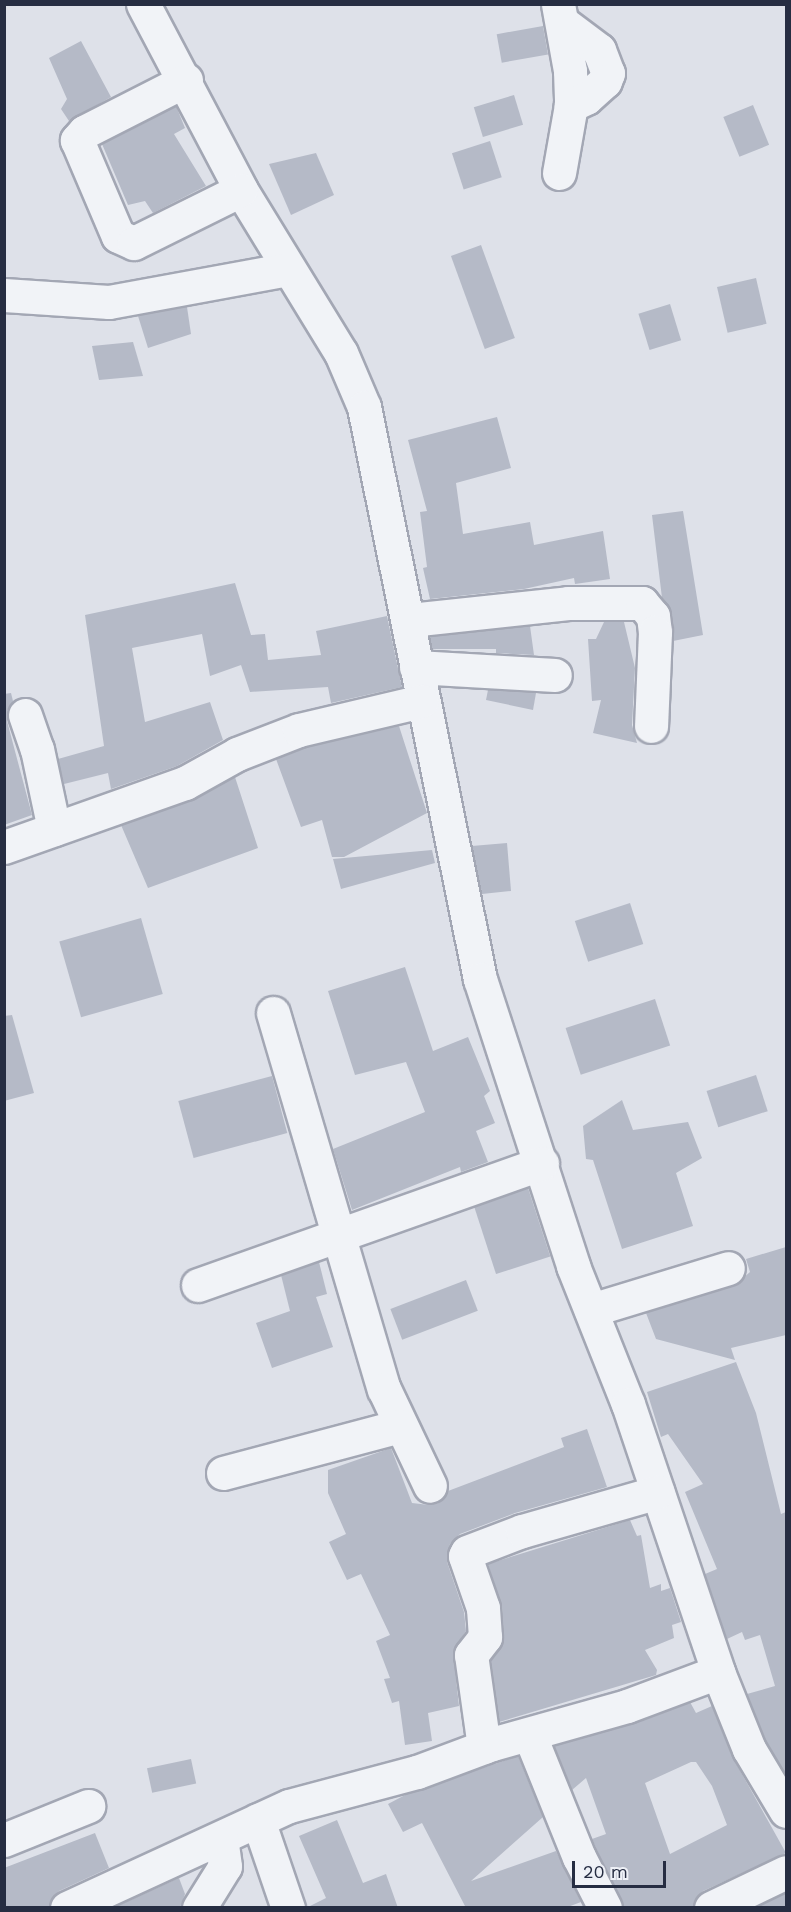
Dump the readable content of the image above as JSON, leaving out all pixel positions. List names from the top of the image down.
{
  "scale_bar": "20 m"
}
